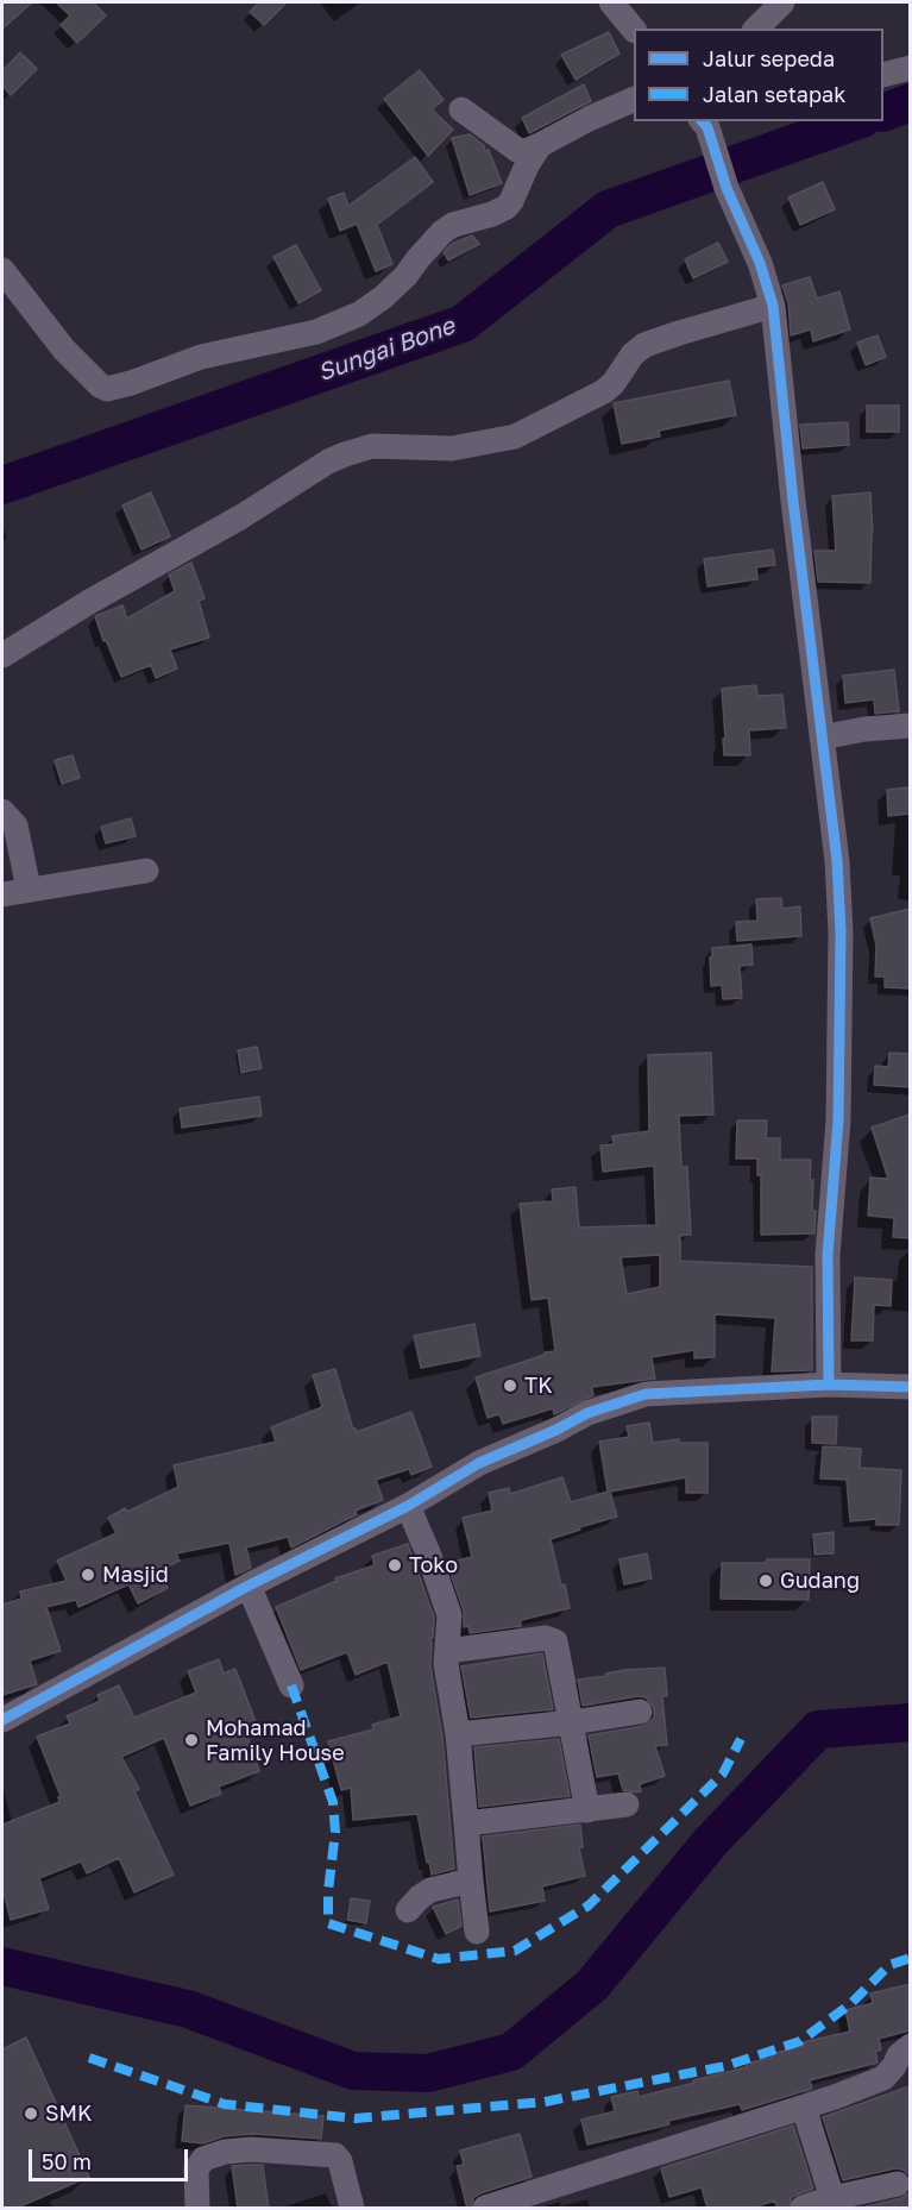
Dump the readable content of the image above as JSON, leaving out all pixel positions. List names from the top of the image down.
{
  "water": ["Sungai Bone"],
  "places": [
    "TK",
    "Toko",
    "Masjid",
    "Gudang",
    "Mohamad Family House",
    "SMK"
  ],
  "legend": ["Jalur sepeda", "Jalan setapak"],
  "scale_bar": "50 m"
}
